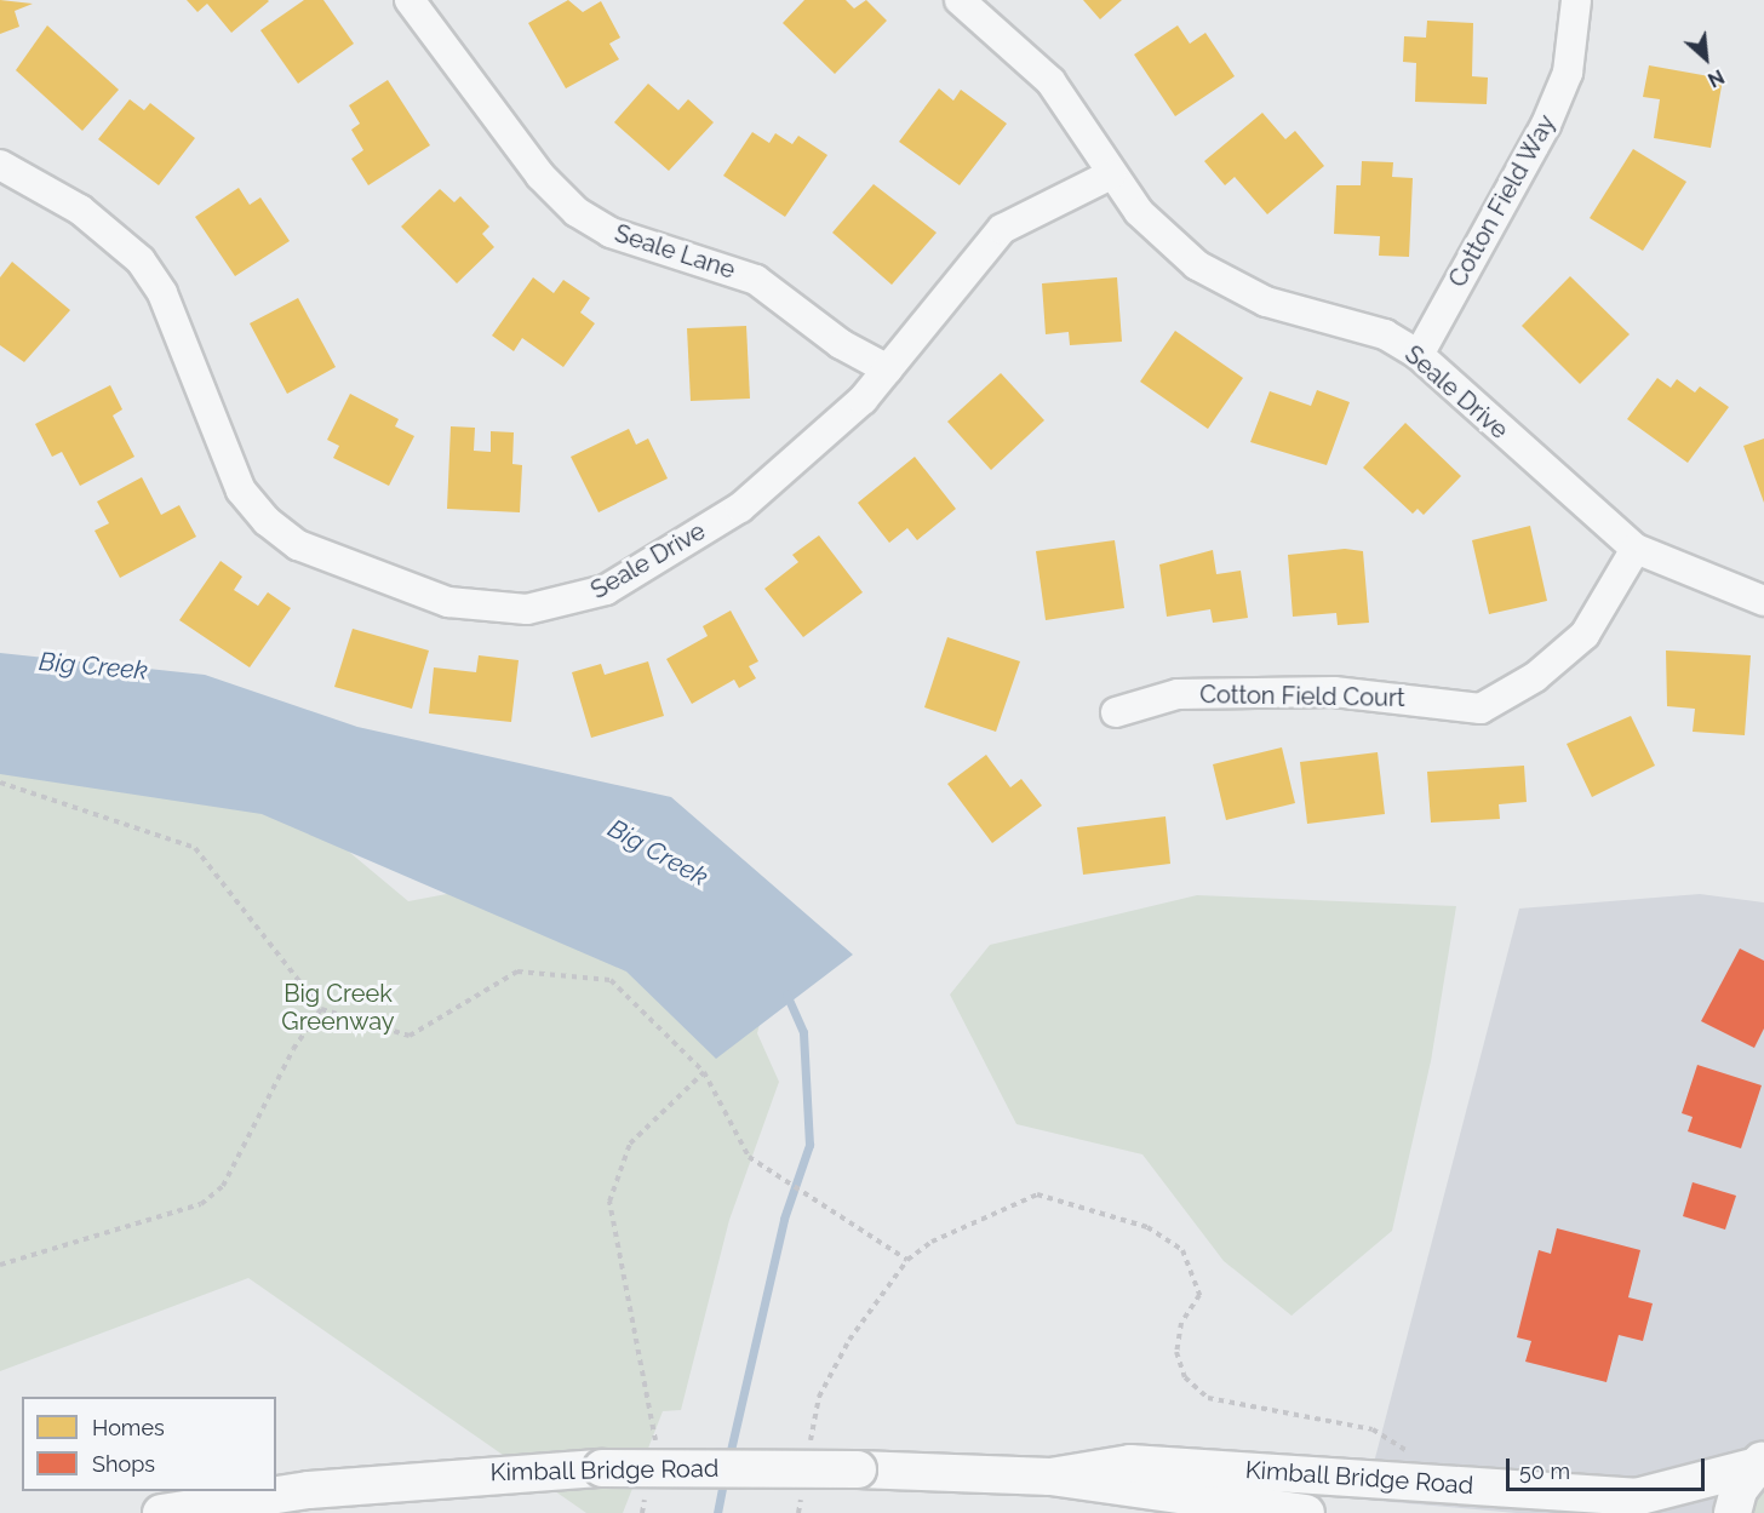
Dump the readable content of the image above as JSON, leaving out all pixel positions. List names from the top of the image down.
{
  "streets": {
    "street": [
      "Cotton Field Way",
      "Seale Lane",
      "Seale Drive",
      "Cotton Field Court",
      "Kimball Bridge Road"
    ]
  },
  "crossings": [
    ["Cotton Field Way", "Seale Drive"],
    ["Seale Lane", "Seale Drive"],
    ["Seale Drive", "Cotton Field Court"]
  ],
  "water": ["Big Creek"],
  "parks": ["Big Creek Greenway"],
  "legend": ["Homes", "Shops"],
  "scale_bar": "50 m",
  "north": "bottom right"
}
